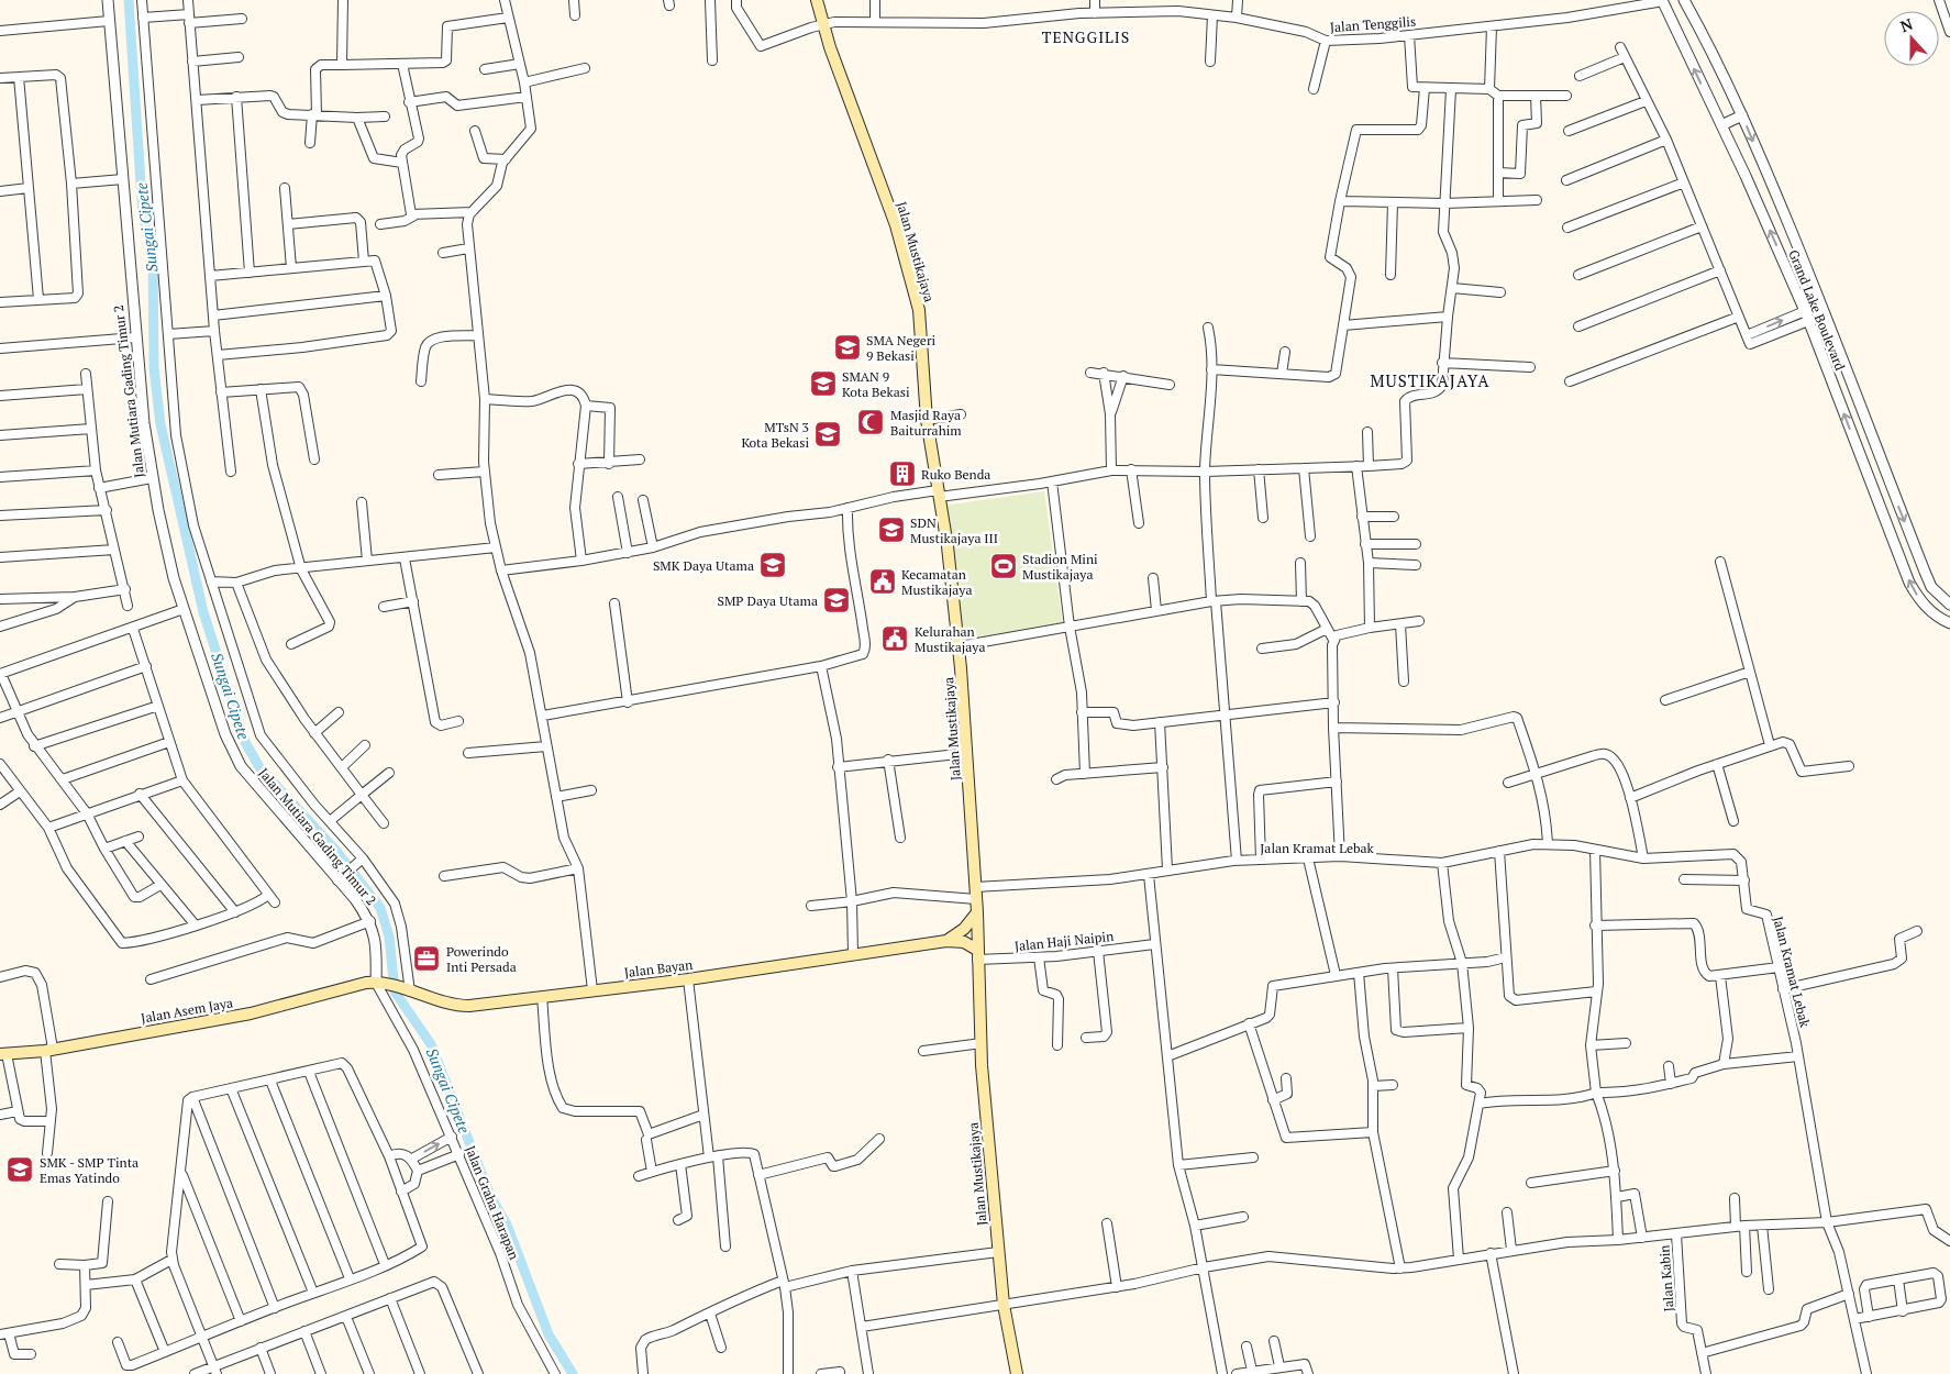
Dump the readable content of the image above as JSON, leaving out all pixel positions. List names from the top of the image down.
{
  "streets": {
    "main road": ["Jalan Mustikajaya", "Jalan Bayan", "Jalan Asem Jaya"],
    "street": [
      "Jalan Tenggilis",
      "Grand Lake Boulevard",
      "Jalan Mutiara Gading Timur 2",
      "Jalan Kramat Lebak",
      "Jalan Haji Naipin",
      "Jalan Graha Harapan",
      "Jalan Kabin"
    ]
  },
  "crossings": [
    ["Jalan Tenggilis", "Jalan Mustikajaya"],
    ["Jalan Tenggilis", "Grand Lake Boulevard"],
    ["Jalan Mustikajaya", "Jalan Kramat Lebak"],
    ["Jalan Mustikajaya", "Jalan Haji Naipin"],
    ["Jalan Mustikajaya", "Jalan Bayan"],
    ["Jalan Mutiara Gading Timur 2", "Jalan Bayan"],
    ["Jalan Mutiara Gading Timur 2", "Jalan Asem Jaya"],
    ["Jalan Mutiara Gading Timur 2", "Jalan Graha Harapan"],
    ["Jalan Haji Naipin", "Jalan Bayan"],
    ["Jalan Bayan", "Jalan Asem Jaya"],
    ["Jalan Bayan", "Jalan Graha Harapan"],
    ["Jalan Asem Jaya", "Jalan Graha Harapan"]
  ],
  "districts": ["TENGGILIS", "MUSTIKAJAYA"],
  "water": ["Sungai Cipete"],
  "places": {
    "school or university": [
      "SMA Negeri 9 Bekasi",
      "SMAN 9 Kota Bekasi",
      "MTsN 3 Kota Bekasi",
      "SDN Mustikajaya III",
      "SMK Daya Utama",
      "SMP Daya Utama",
      "SMK - SMP Tinta Emas Yatindo"
    ],
    "mosque": ["Masjid Raya Baiturrahim"],
    "building": ["Ruko Benda"],
    "sports": ["Stadion Mini Mustikajaya"],
    "public building": ["Kecamatan Mustikajaya", "Kelurahan Mustikajaya"],
    "office": ["Powerindo Inti Persada"]
  },
  "north": "top"
}
